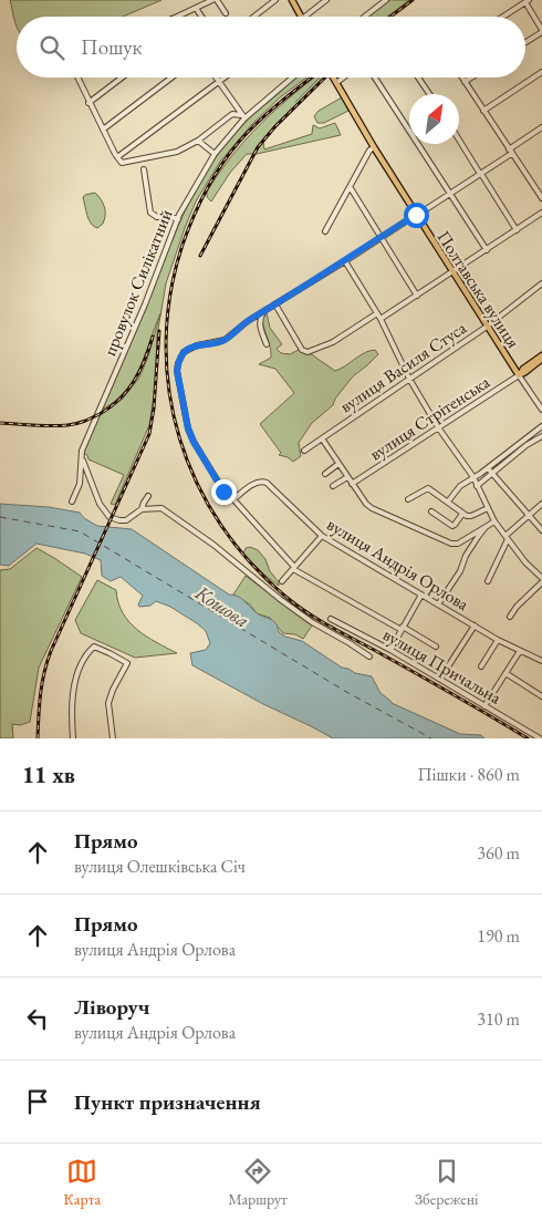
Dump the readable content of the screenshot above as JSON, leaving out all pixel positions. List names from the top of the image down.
{
  "streets": {
    "main road": ["Полтавська вулиця", "вулиця Стрітенська"],
    "street": [
      "провулок Силікатний",
      "вулиця Василя Стуса",
      "вулиця Андрія Орлова",
      "вулиця Причальна"
    ]
  },
  "crossings": [
    ["Полтавська вулиця", "вулиця Василя Стуса"],
    ["Полтавська вулиця", "вулиця Стрітенська"]
  ],
  "water": ["Кошова"],
  "north": "top right",
  "page": {
    "search": "Пошук",
    "heading": ["11 хв", "Пішки · 860 m"],
    "list": [
      ["Прямо", "вулиця Олешківська Січ", "360 m"],
      ["Прямо", "вулиця Андрія Орлова", "190 m"],
      ["Ліворуч", "вулиця Андрія Орлова", "310 m"],
      "Пункт призначення"
    ],
    "nav": ["Карта", "Маршрут", "Збережені"]
  }
}
